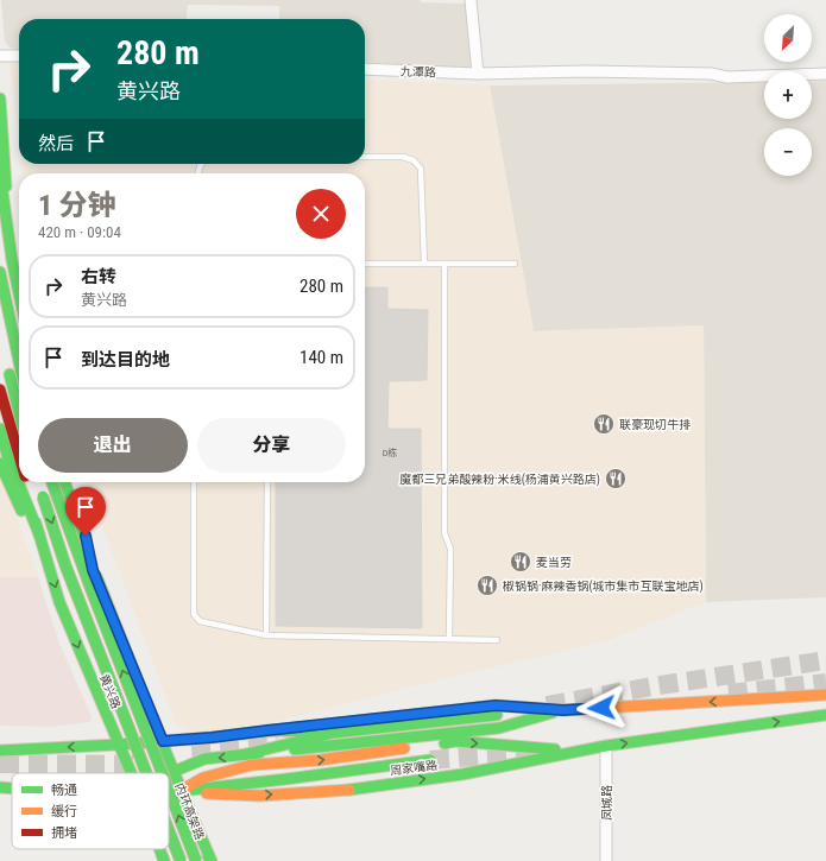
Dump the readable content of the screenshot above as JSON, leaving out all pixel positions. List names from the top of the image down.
{
  "streets": {
    "main road": ["黄兴路", "周家嘴路", "内环高架路"],
    "street": ["九潭路", "凤城路"]
  },
  "crossings": [
    ["周家嘴路", "凤城路"]
  ],
  "places": {
    "restaurant": [
      "联豪现切牛排",
      "魔都三兄弟酸辣粉·米线(杨浦黄兴路店)",
      "麦当劳",
      "椒锅锅·麻辣香锅(城市集市互联宝地店)"
    ]
  },
  "house_numbers": ["D栋"],
  "legend": ["畅通", "缓行", "拥堵"],
  "north": "bottom left",
  "page": {
    "map_buttons": ["+", "−"],
    "turn": ["280 m", "黄兴路"],
    "then": "然后",
    "heading": ["1 分钟", "420 m · 09:04"],
    "list": [
      {
        "name": "右转",
        "note": "黄兴路",
        "value": "280 m"
      },
      {
        "name": "到达目的地",
        "value": "140 m"
      }
    ],
    "buttons": ["退出", "分享"]
  }
}
